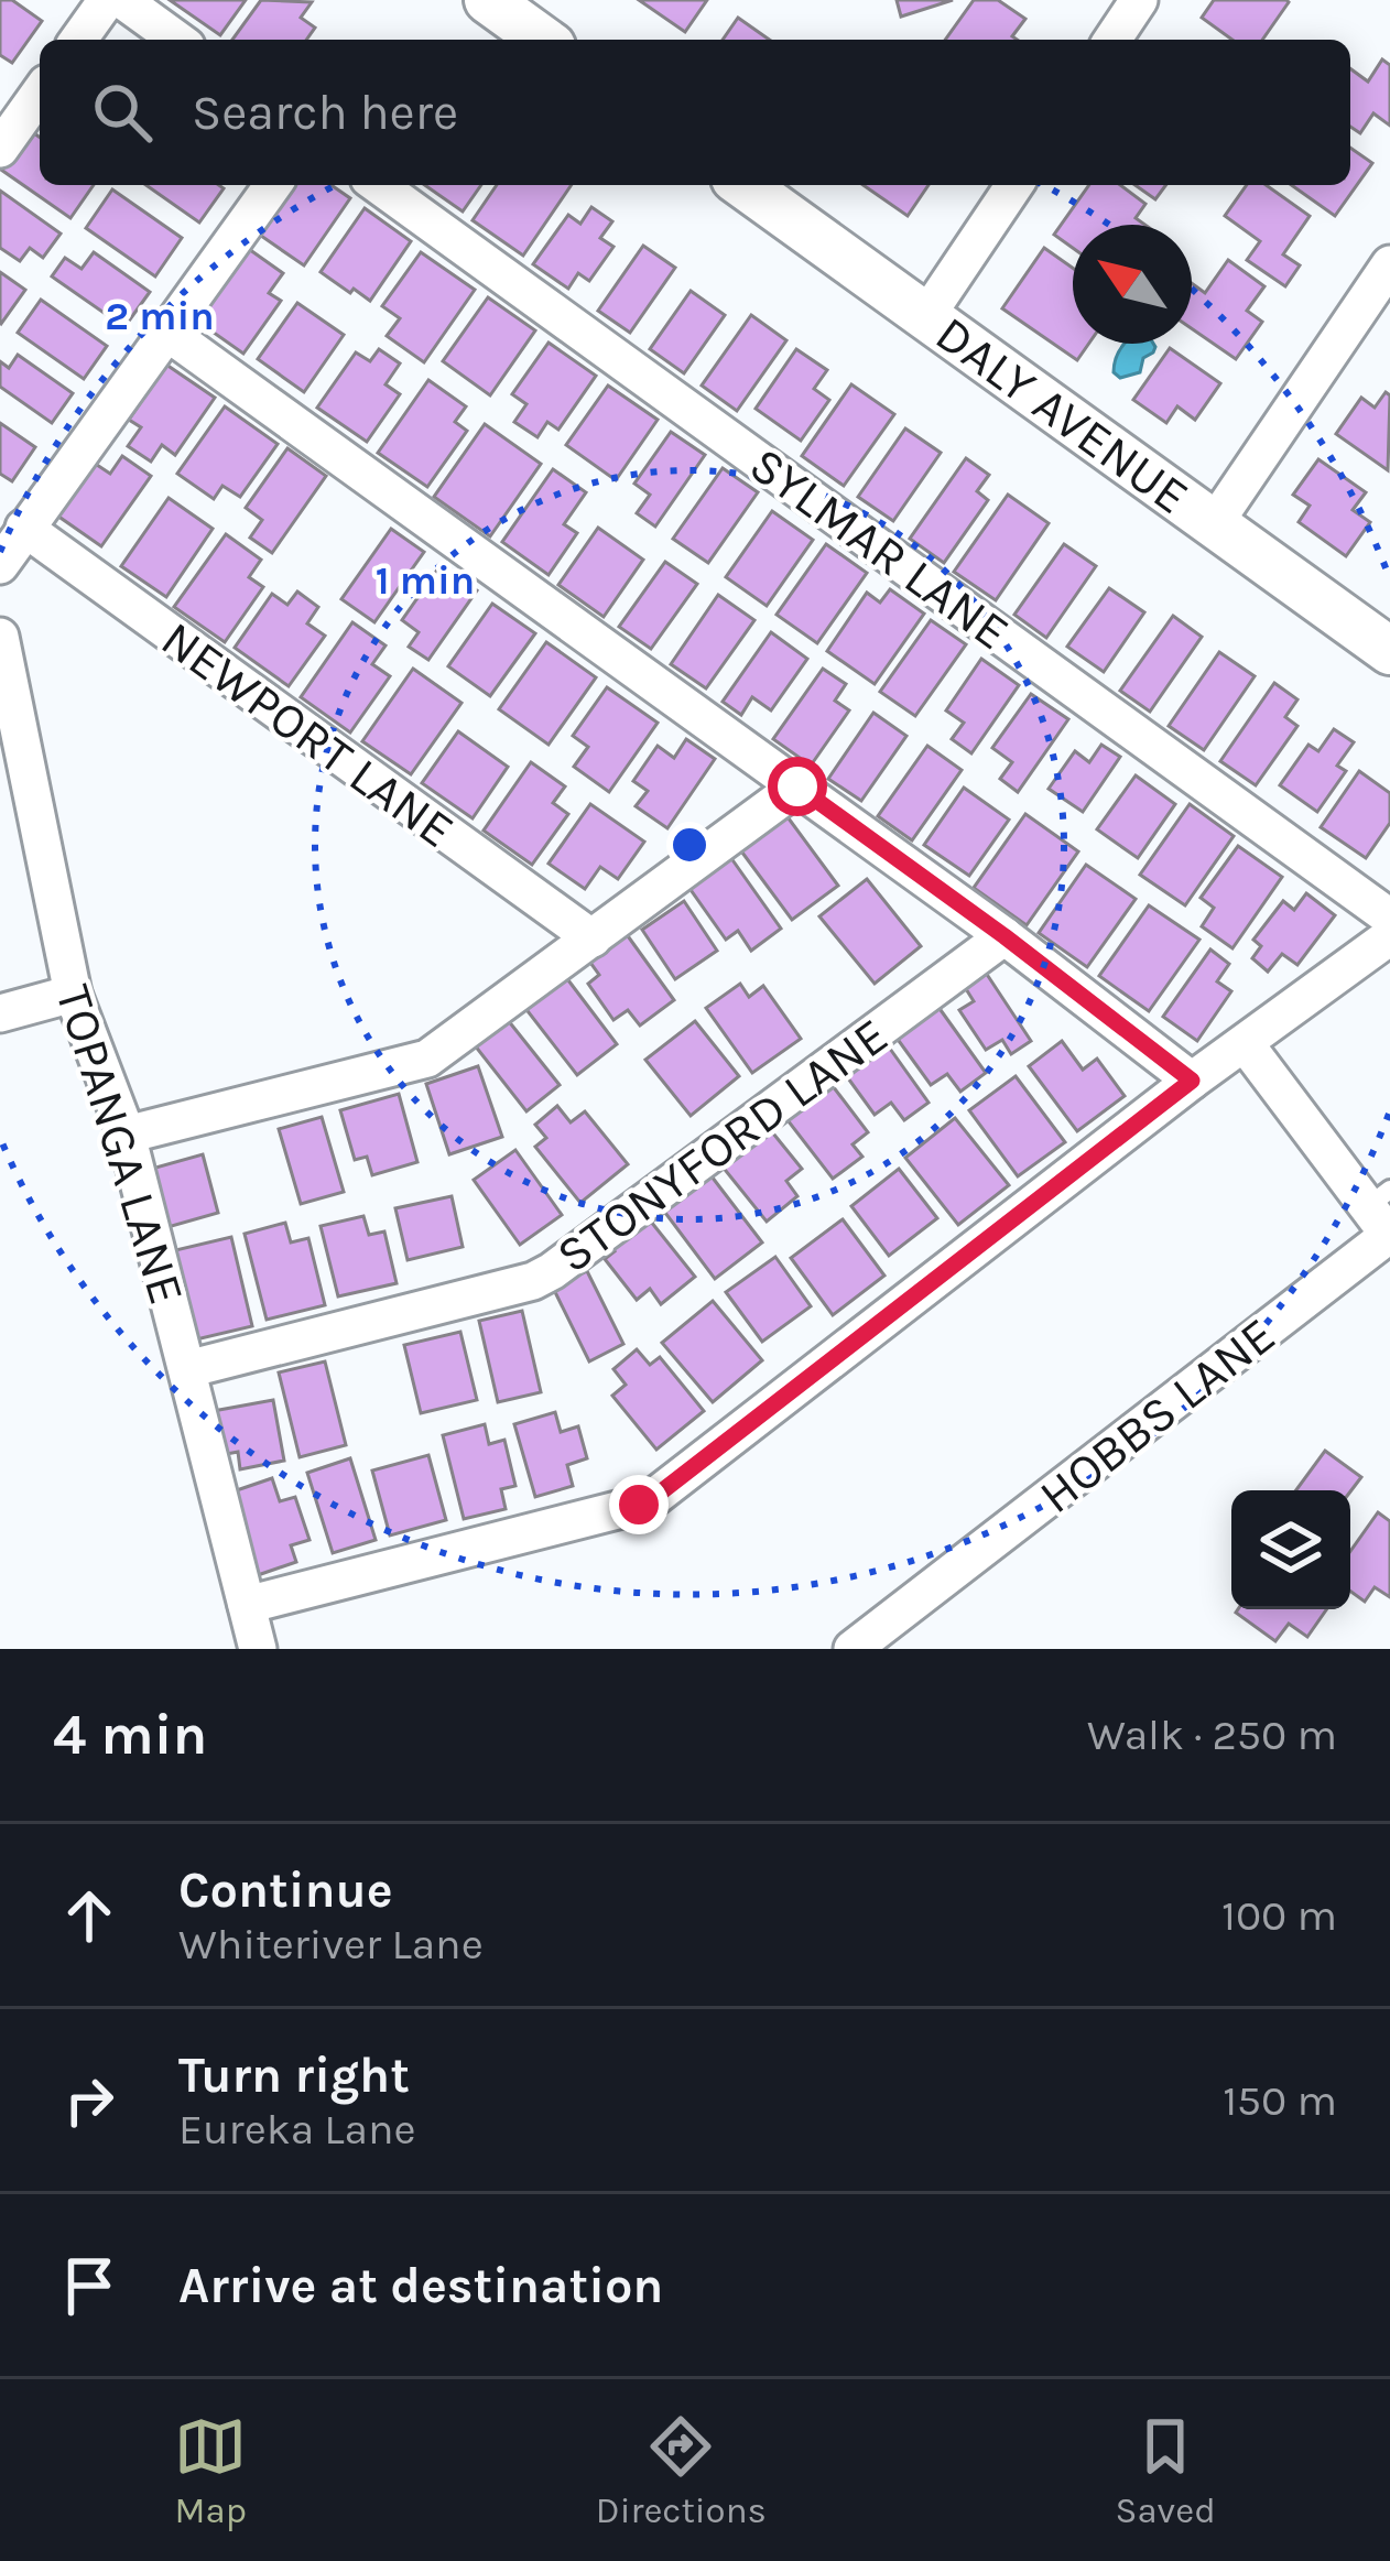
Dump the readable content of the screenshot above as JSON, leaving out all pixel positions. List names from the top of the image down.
{
  "streets": {
    "street": [
      "DALY AVENUE",
      "SYLMAR LANE",
      "NEWPORT LANE",
      "TOPANGA LANE",
      "STONYFORD LANE",
      "HOBBS LANE"
    ]
  },
  "crossings": [
    ["TOPANGA LANE", "STONYFORD LANE"]
  ],
  "north": "top left",
  "page": {
    "search": "Search here",
    "heading": ["4 min", "Walk · 250 m"],
    "list": [
      ["Continue", "Whiteriver Lane", "100 m"],
      ["Turn right", "Eureka Lane", "150 m"],
      "Arrive at destination"
    ],
    "nav": ["Map", "Directions", "Saved"]
  },
  "rings": ["2 min", "1 min"]
}
